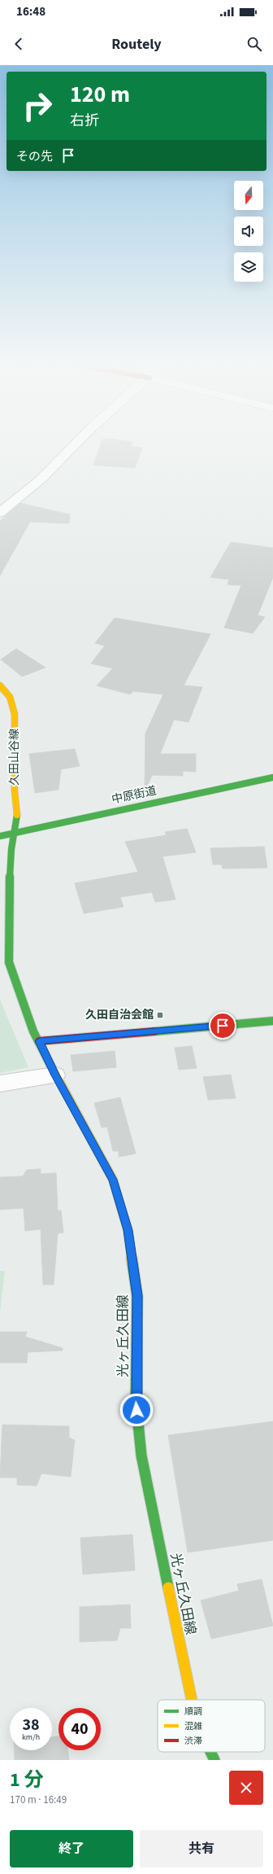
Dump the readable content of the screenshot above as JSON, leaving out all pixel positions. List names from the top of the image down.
{
  "streets": {
    "street": ["久田山谷線", "中原街道", "光ヶ丘久田線"]
  },
  "crossings": [
    ["久田山谷線", "中原街道"],
    ["久田山谷線", "光ヶ丘久田線"]
  ],
  "places": {
    "transit": ["久田自治会館"]
  },
  "legend": ["順調", "混雑", "渋滞"],
  "north": "bottom",
  "page": {
    "status": "16:48",
    "header": "Routely",
    "turn": ["120 m", "右折"],
    "then": "その先",
    "speed": "38 km/h",
    "limit": "40",
    "heading": ["1 分", "170 m · 16:49"],
    "buttons": ["終了", "共有"]
  }
}
